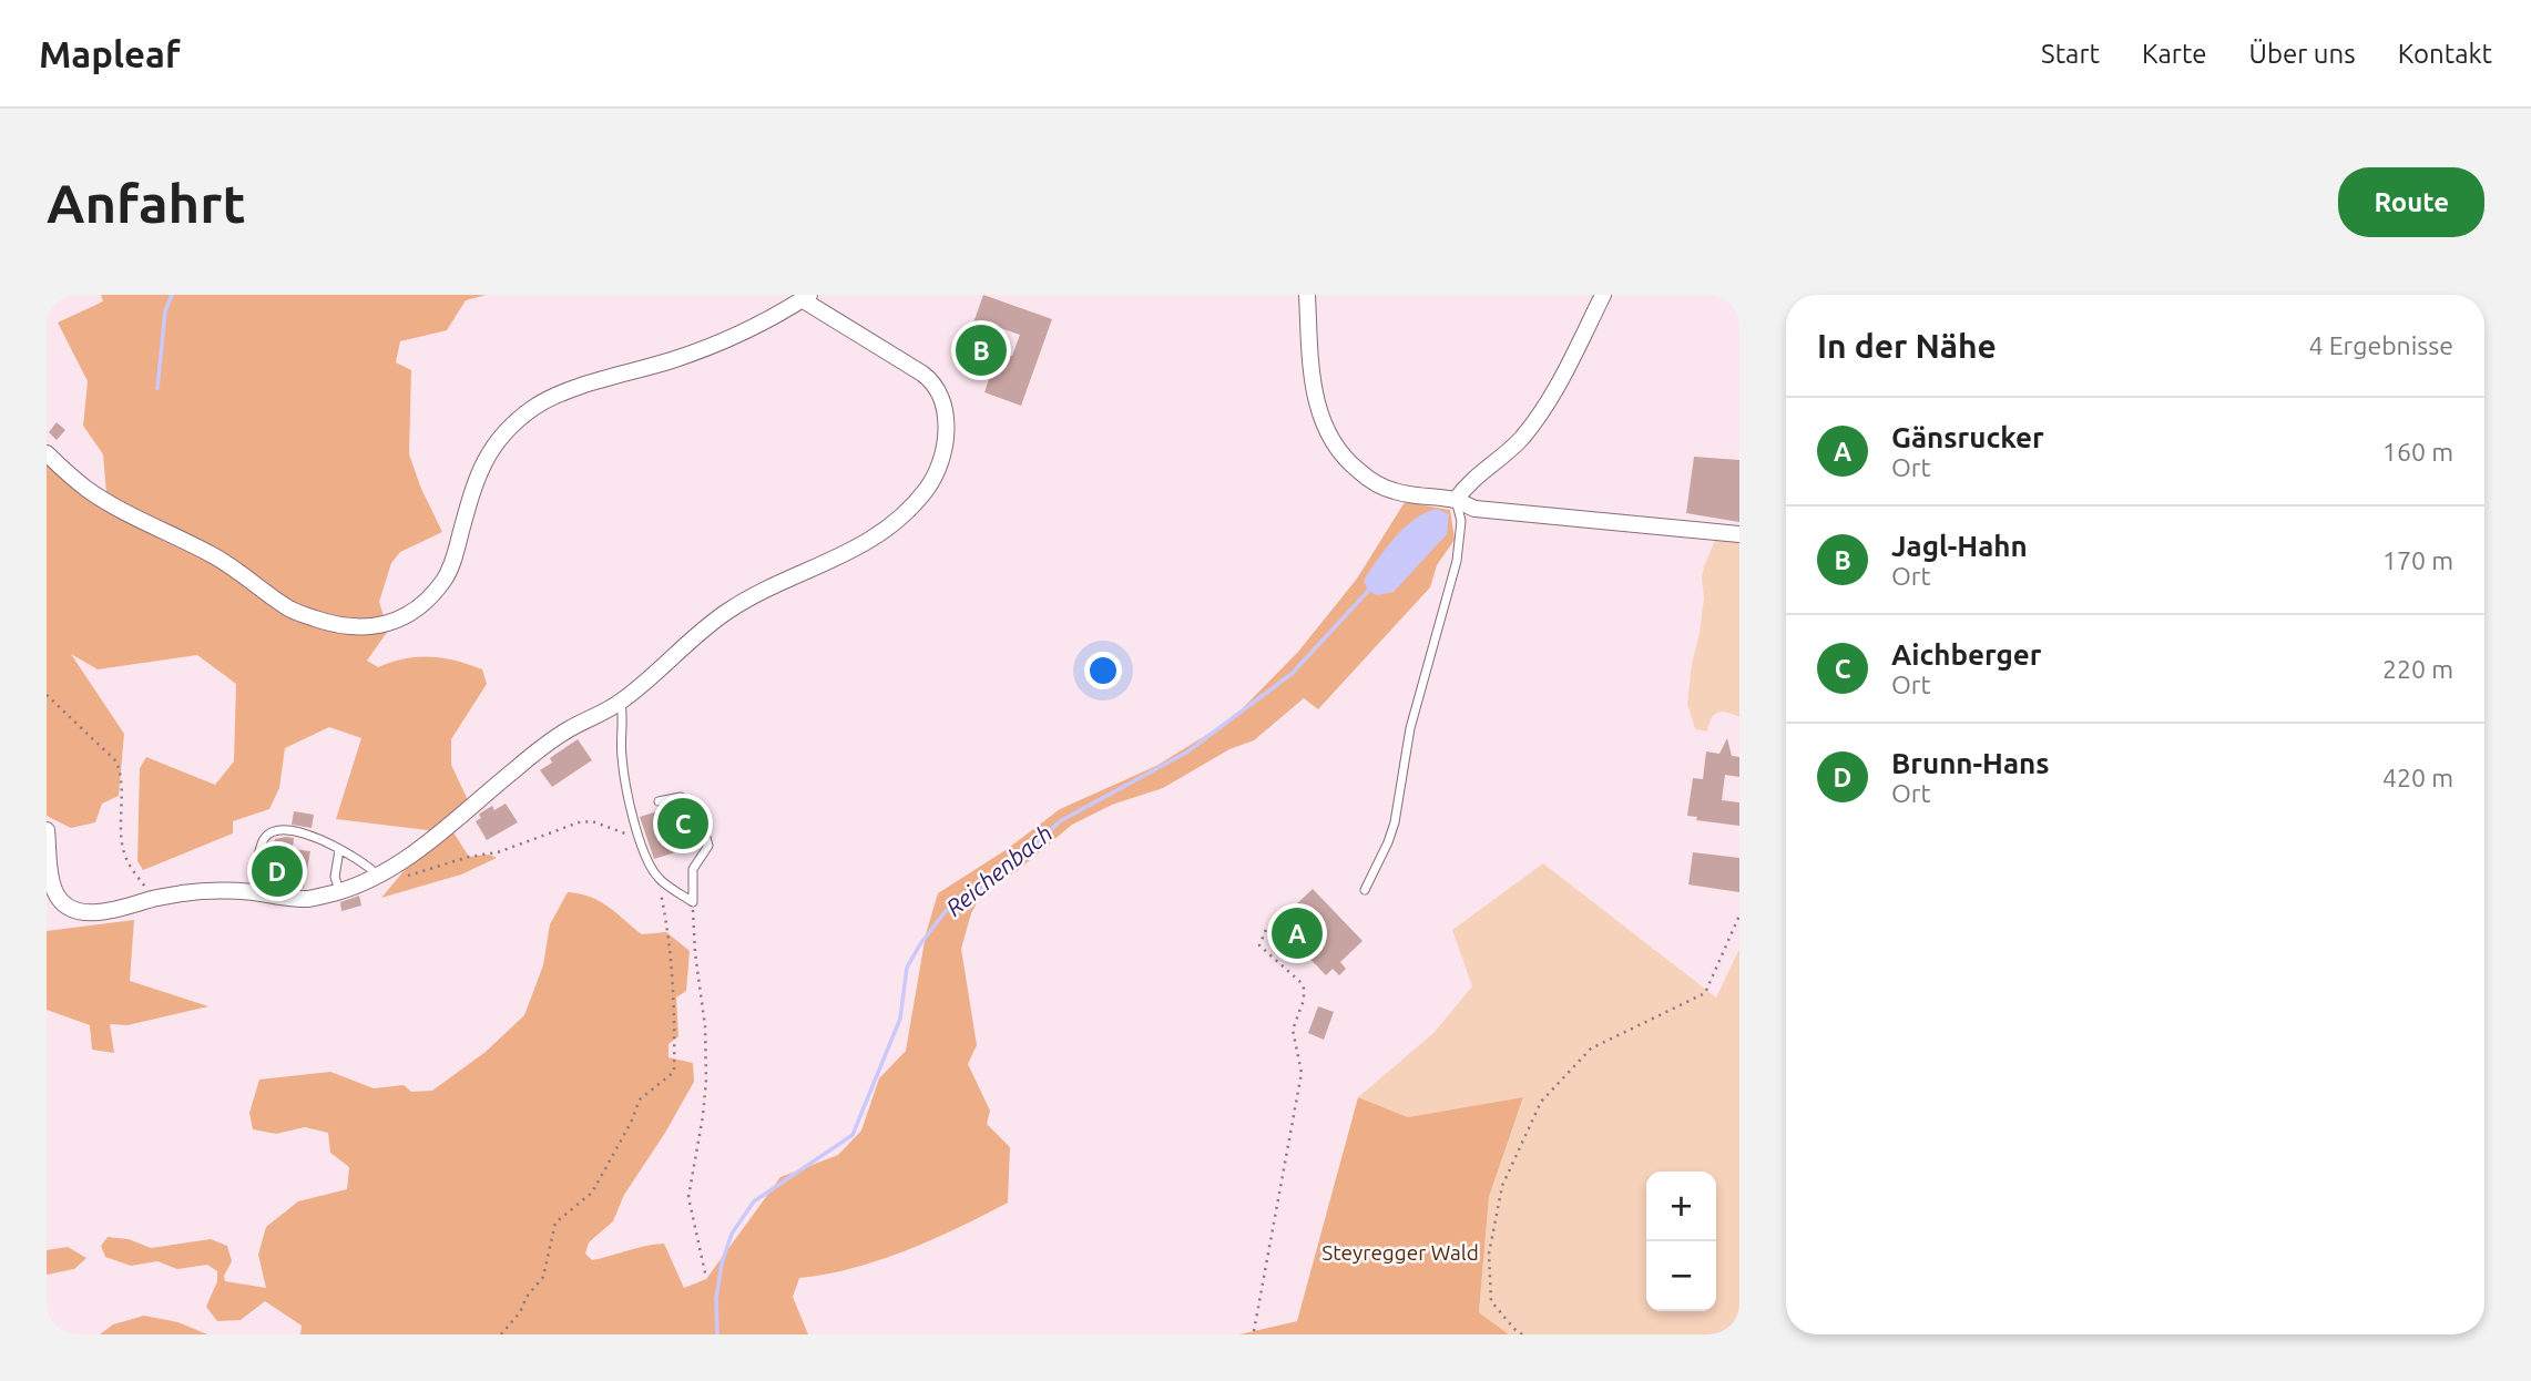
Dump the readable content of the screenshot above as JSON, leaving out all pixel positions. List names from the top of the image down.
{
  "water": ["Reichenbach"],
  "parks": ["Steyregger Wald"],
  "page": {
    "header": "Mapleaf",
    "nav": [
      "Start",
      "Karte",
      "Über uns",
      "Kontakt"
    ],
    "buttons": "Route",
    "title": "Anfahrt",
    "heading": ["In der Nähe", "4 Ergebnisse"],
    "pins": [
      "B",
      "C",
      "D",
      "A"
    ],
    "list": [
      {
        "mark": "A",
        "name": "Gänsrucker",
        "note": "Ort",
        "value": "160 m"
      },
      {
        "mark": "B",
        "name": "Jagl-Hahn",
        "note": "Ort",
        "value": "170 m"
      },
      {
        "mark": "C",
        "name": "Aichberger",
        "note": "Ort",
        "value": "220 m"
      },
      {
        "mark": "D",
        "name": "Brunn-Hans",
        "note": "Ort",
        "value": "420 m"
      }
    ],
    "map_buttons": ["+", "−"]
  }
}
